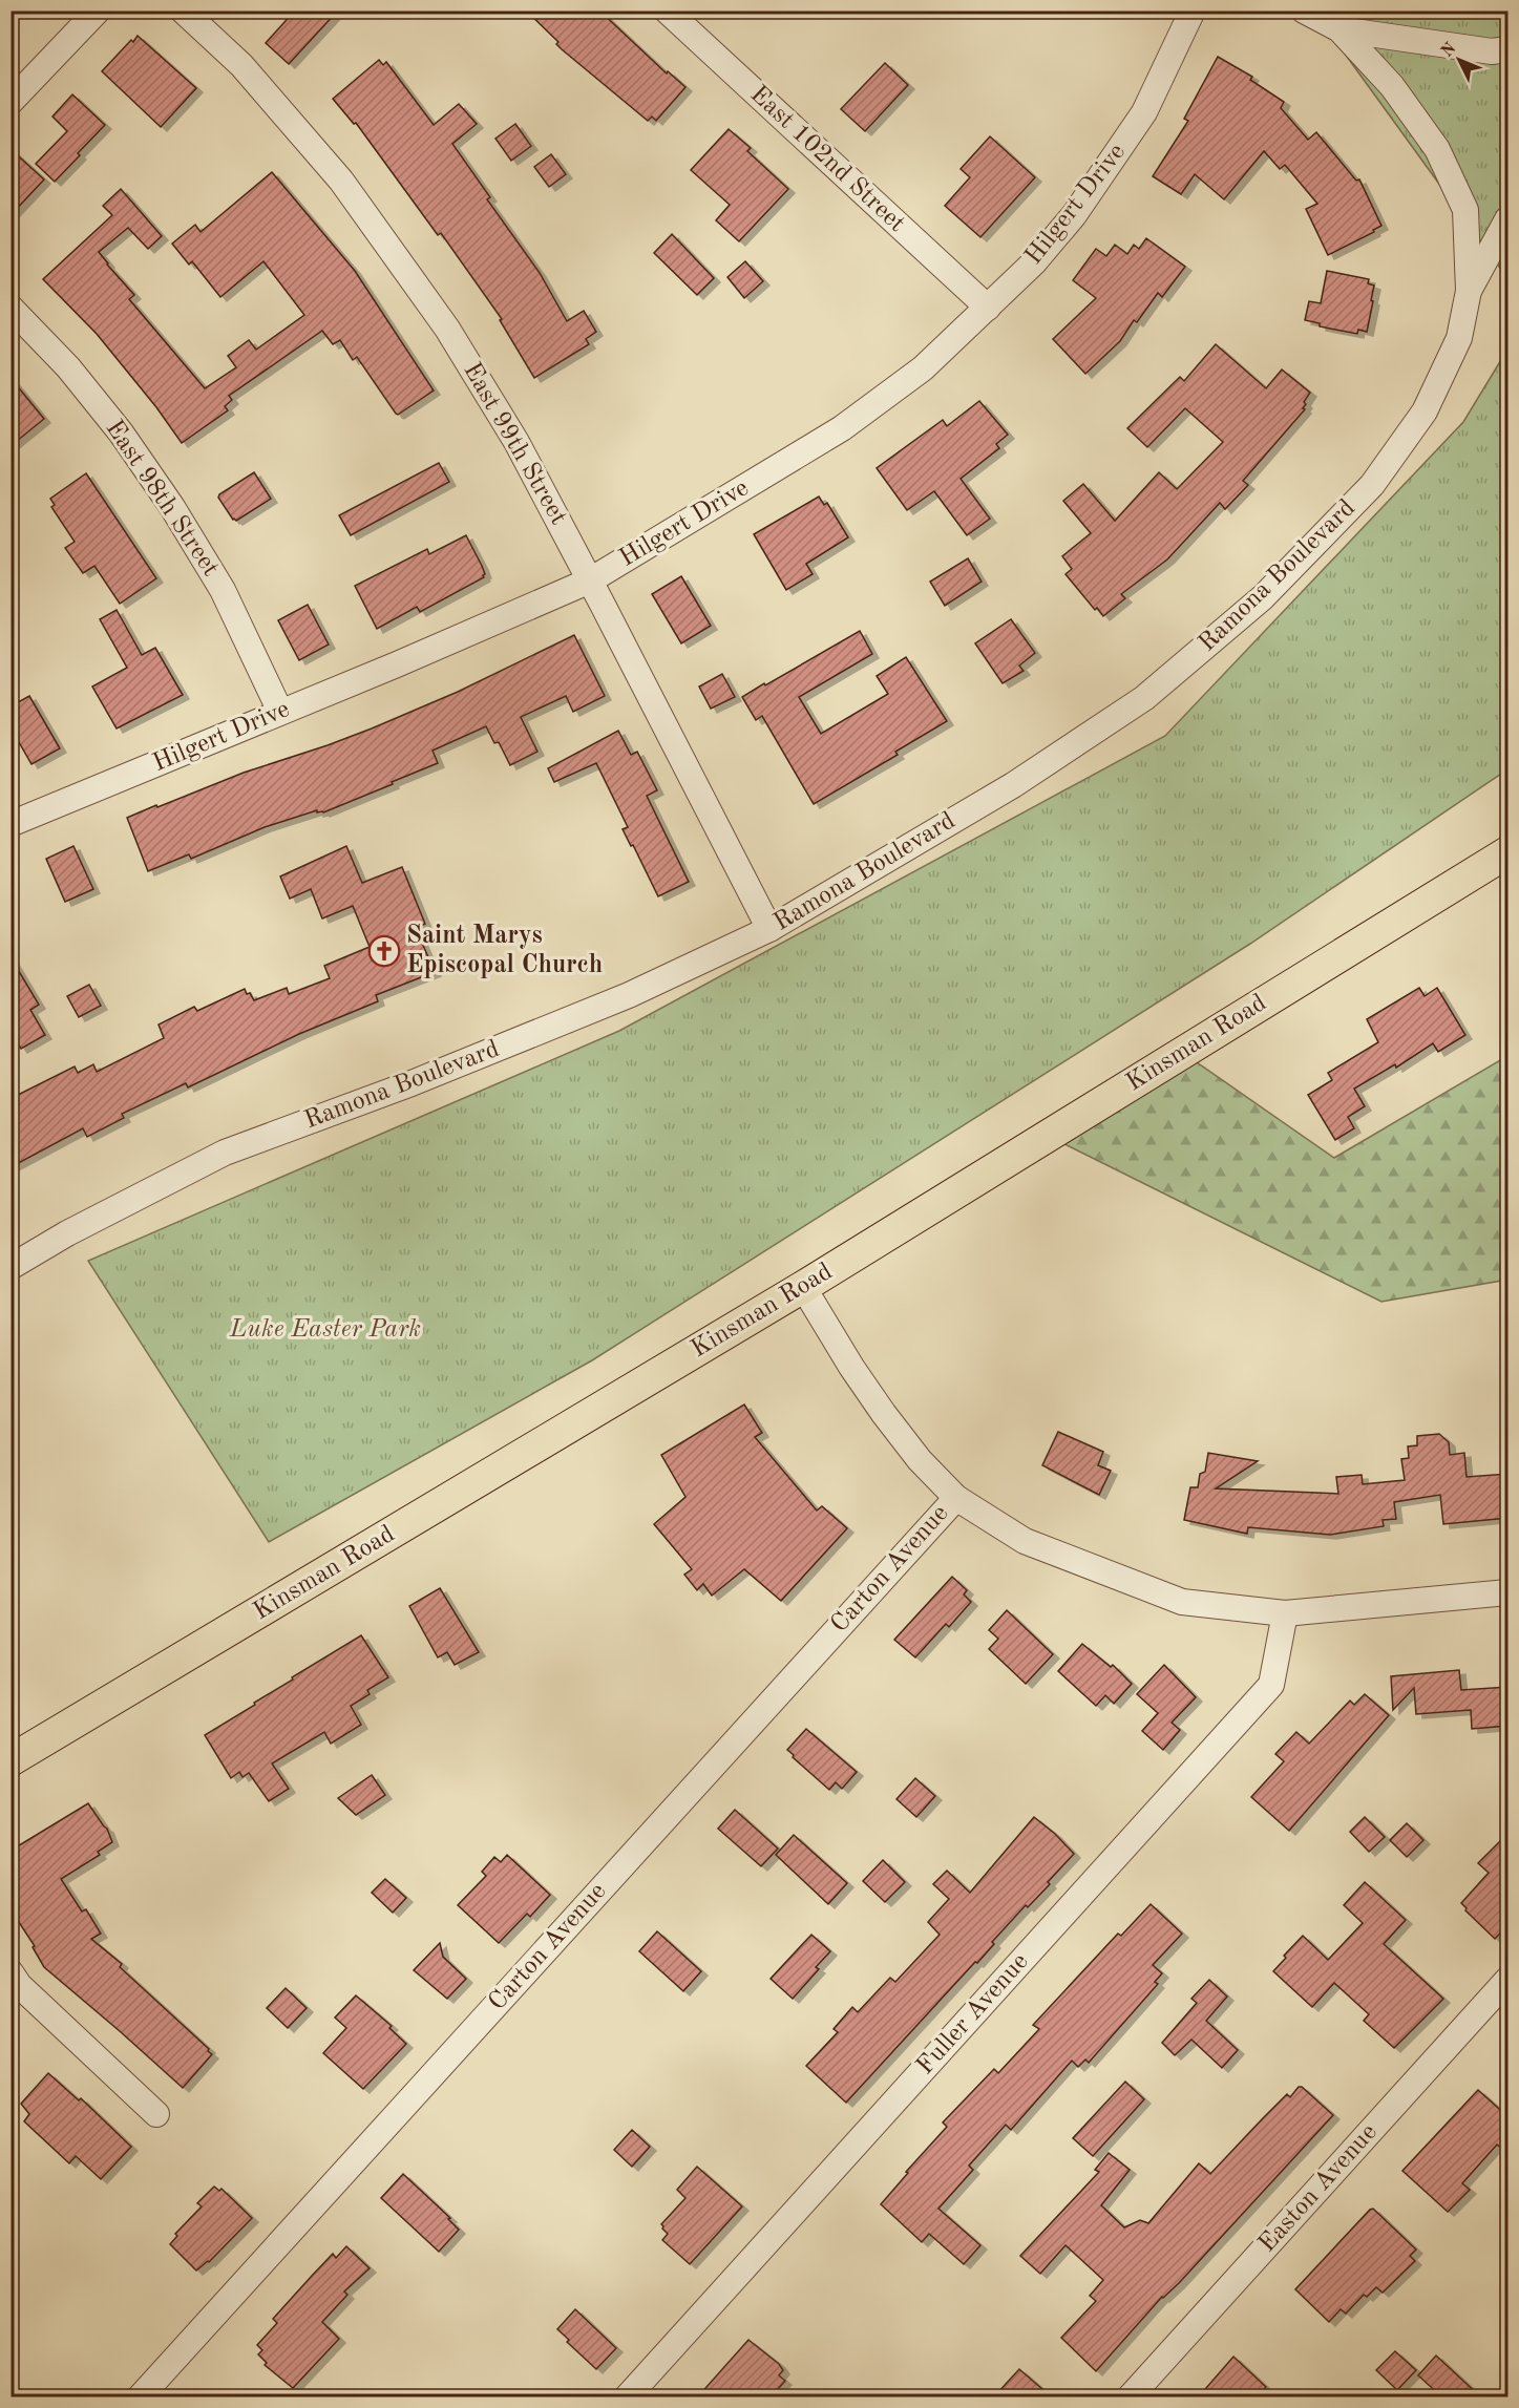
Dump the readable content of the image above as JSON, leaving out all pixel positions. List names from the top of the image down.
{
  "streets": {
    "main road": ["Kinsman Road"],
    "street": [
      "East 102nd Street",
      "Hilgert Drive",
      "East 99th Street",
      "East 98th Street",
      "Ramona Boulevard",
      "Carton Avenue",
      "Fuller Avenue",
      "Easton Avenue"
    ]
  },
  "crossings": [
    ["East 102nd Street", "Hilgert Drive"],
    ["Hilgert Drive", "East 99th Street"],
    ["Hilgert Drive", "East 98th Street"],
    ["East 99th Street", "Ramona Boulevard"]
  ],
  "parks": ["Luke Easter Park"],
  "places": {
    "church": ["Saint Marys Episcopal Church"]
  },
  "north": "top left"
}
